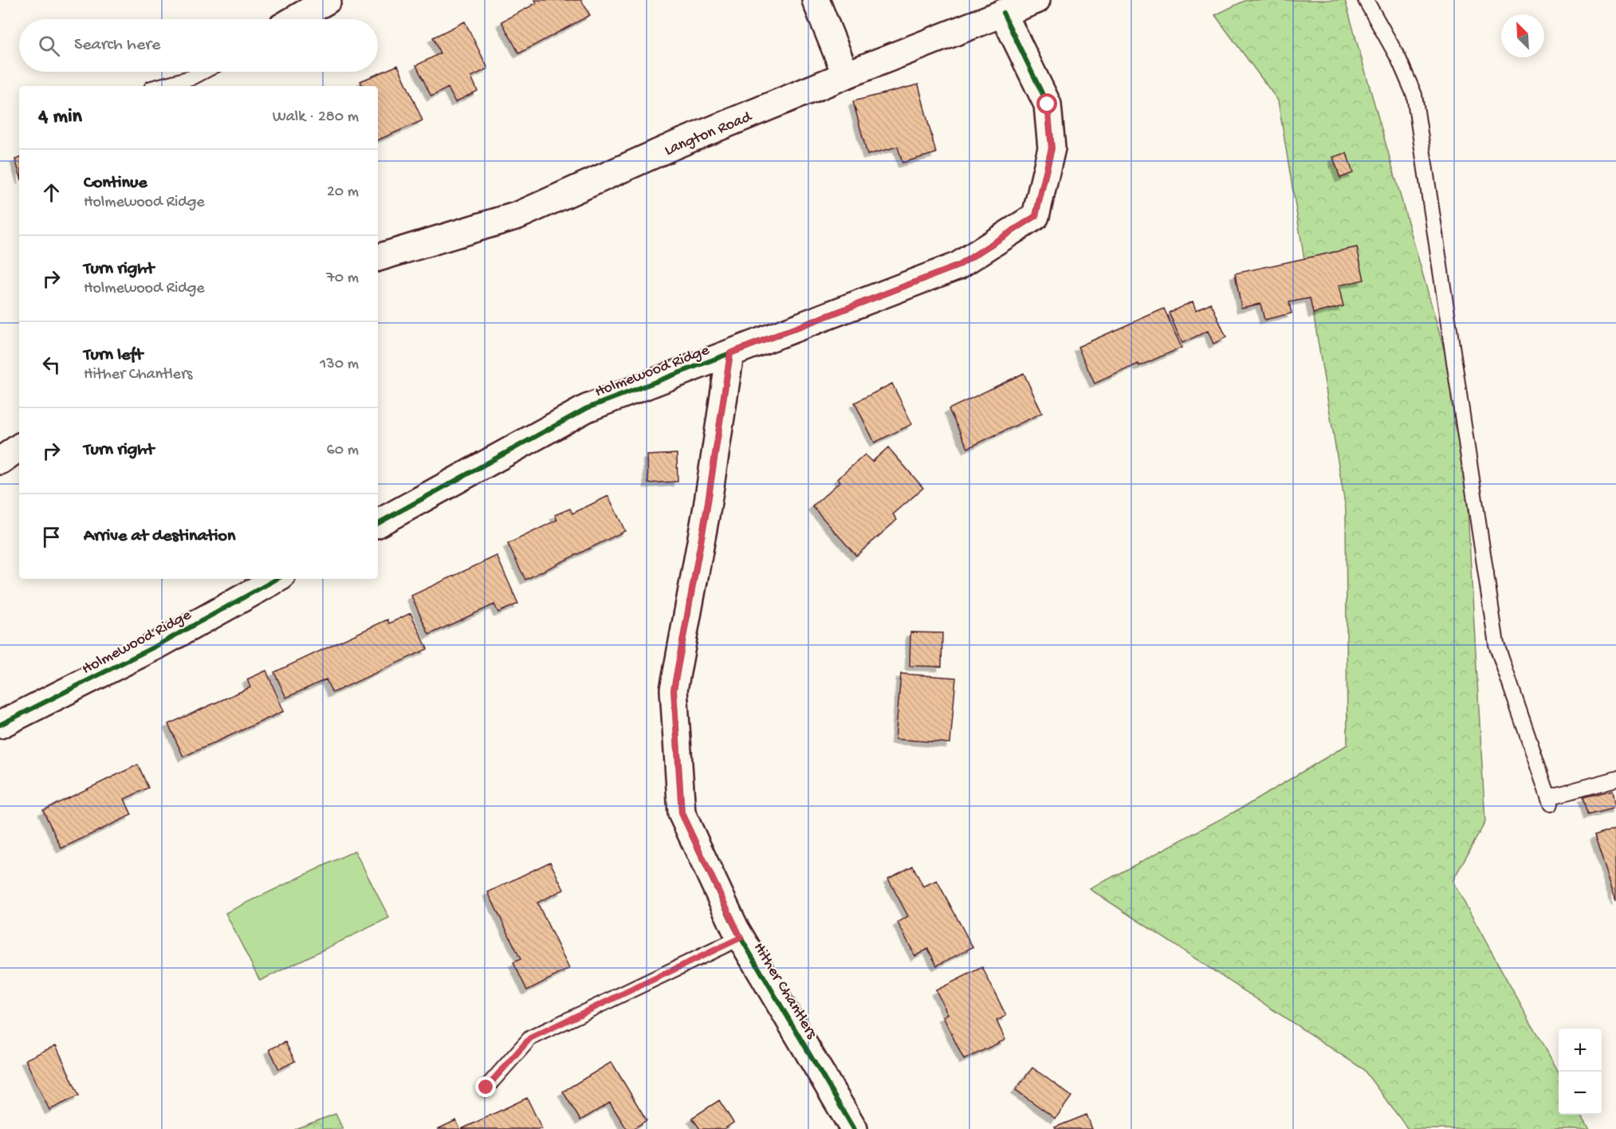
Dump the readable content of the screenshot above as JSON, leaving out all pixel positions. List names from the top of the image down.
{
  "streets": {
    "street": ["Langton Road", "Holmewood Ridge", "Hither Chantlers"]
  },
  "crossings": [
    ["Langton Road", "Holmewood Ridge"],
    ["Holmewood Ridge", "Hither Chantlers"]
  ],
  "north": "top left",
  "page": {
    "search": "Search here",
    "heading": ["4 min", "Walk · 280 m"],
    "list": [
      ["Continue", "Holmewood Ridge", "20 m"],
      ["Turn right", "Holmewood Ridge", "70 m"],
      ["Turn left", "Hither Chantlers", "130 m"],
      ["Turn right", "60 m"],
      "Arrive at destination"
    ],
    "map_buttons": ["+", "−"]
  }
}
